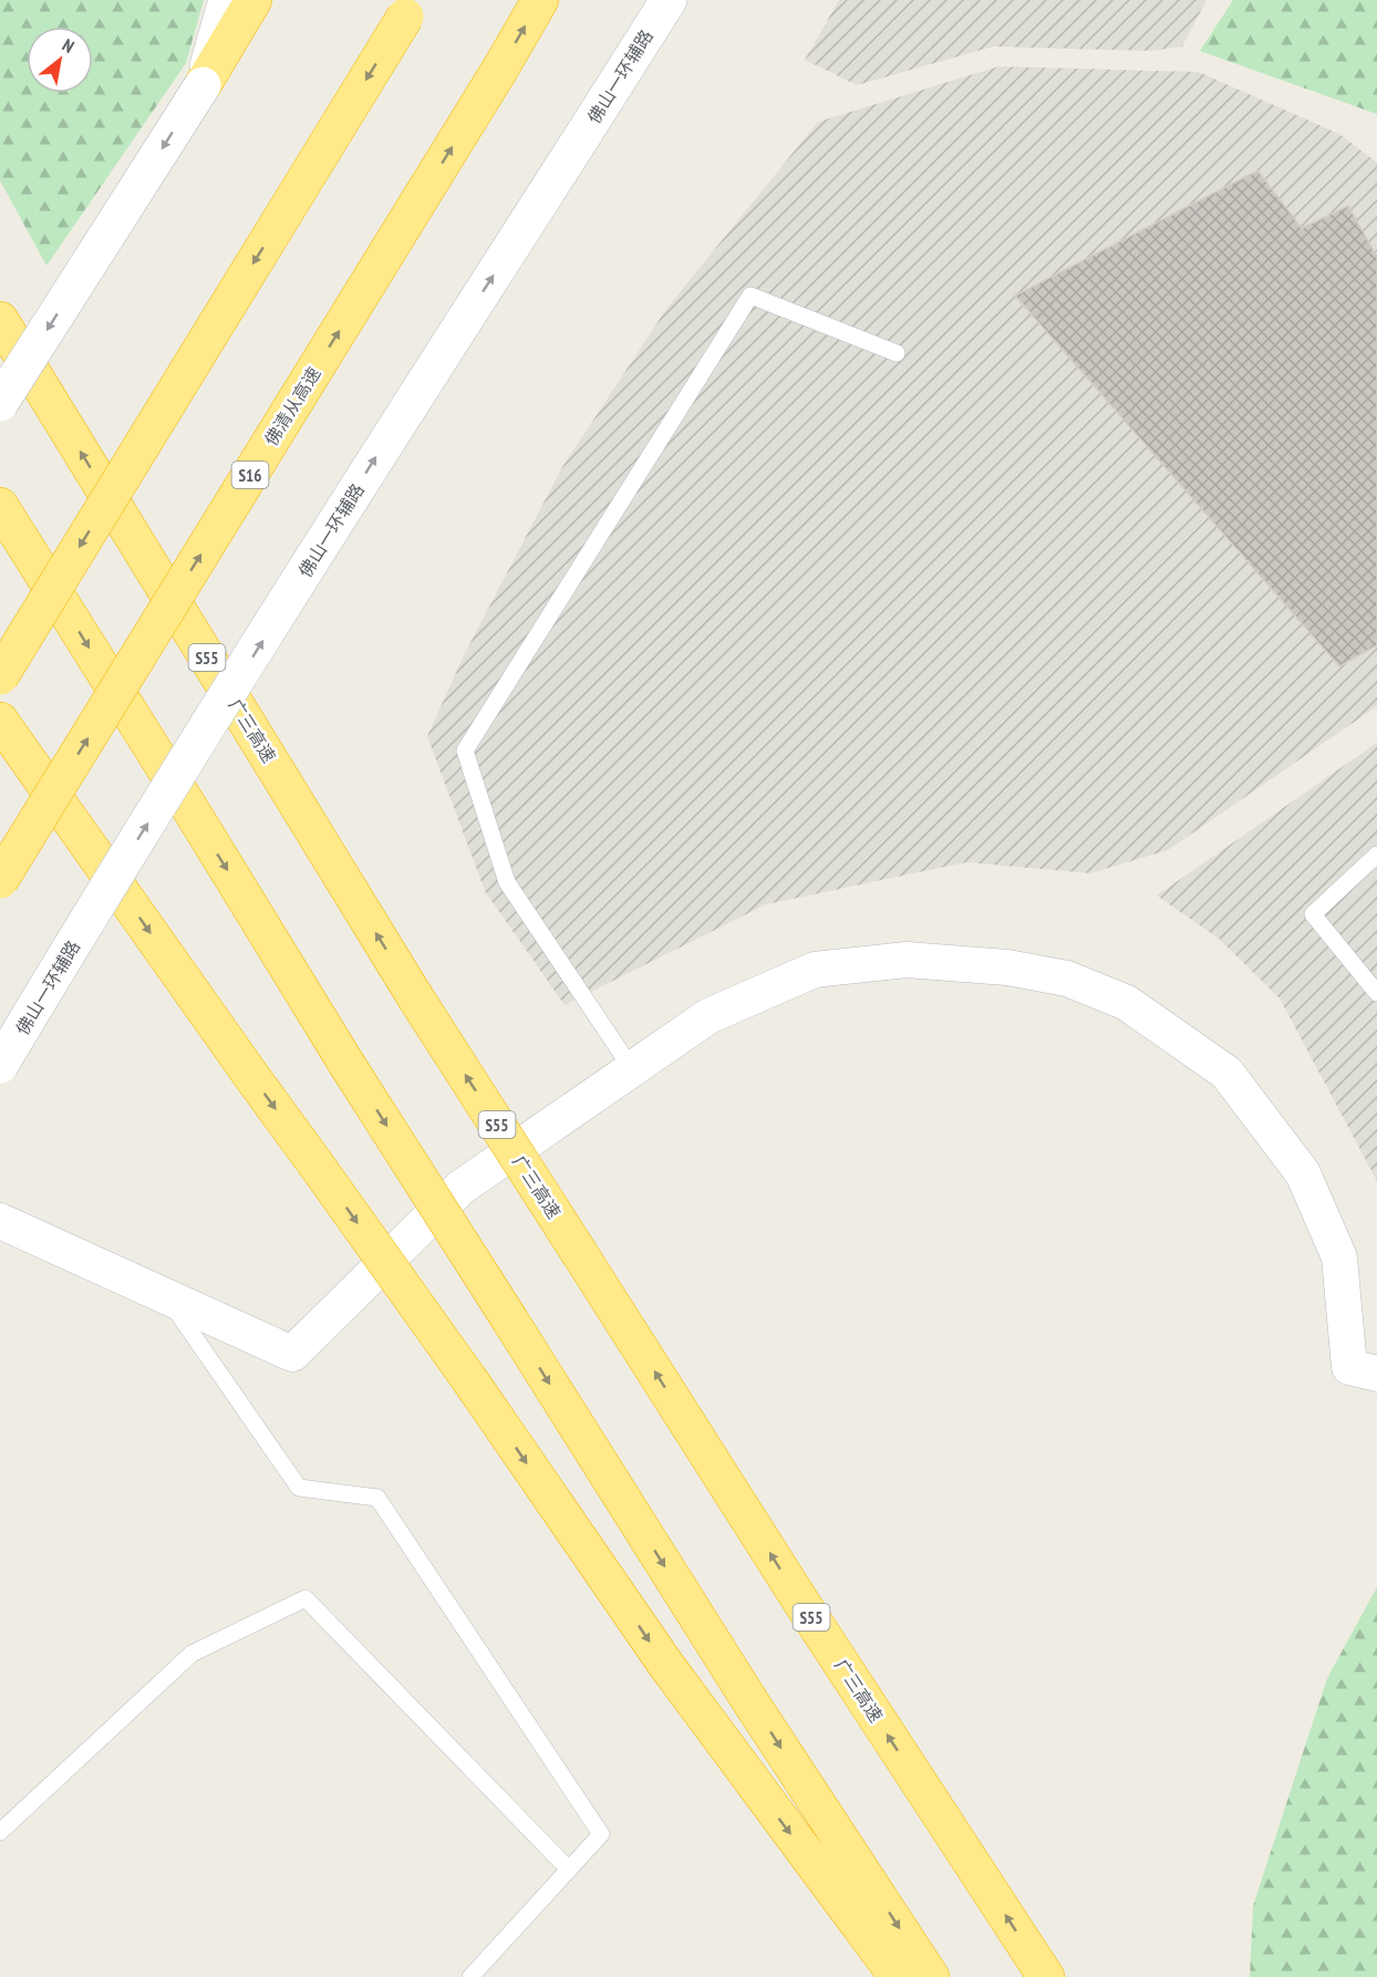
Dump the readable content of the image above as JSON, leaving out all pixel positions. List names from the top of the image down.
{
  "streets": {
    "highway": [
      "佛清从高速",
      "S16",
      "S55",
      "广三高速"
    ],
    "main road": ["佛山一环辅路"]
  },
  "one_way": ["佛山一环辅路"],
  "north": "top right"
}
